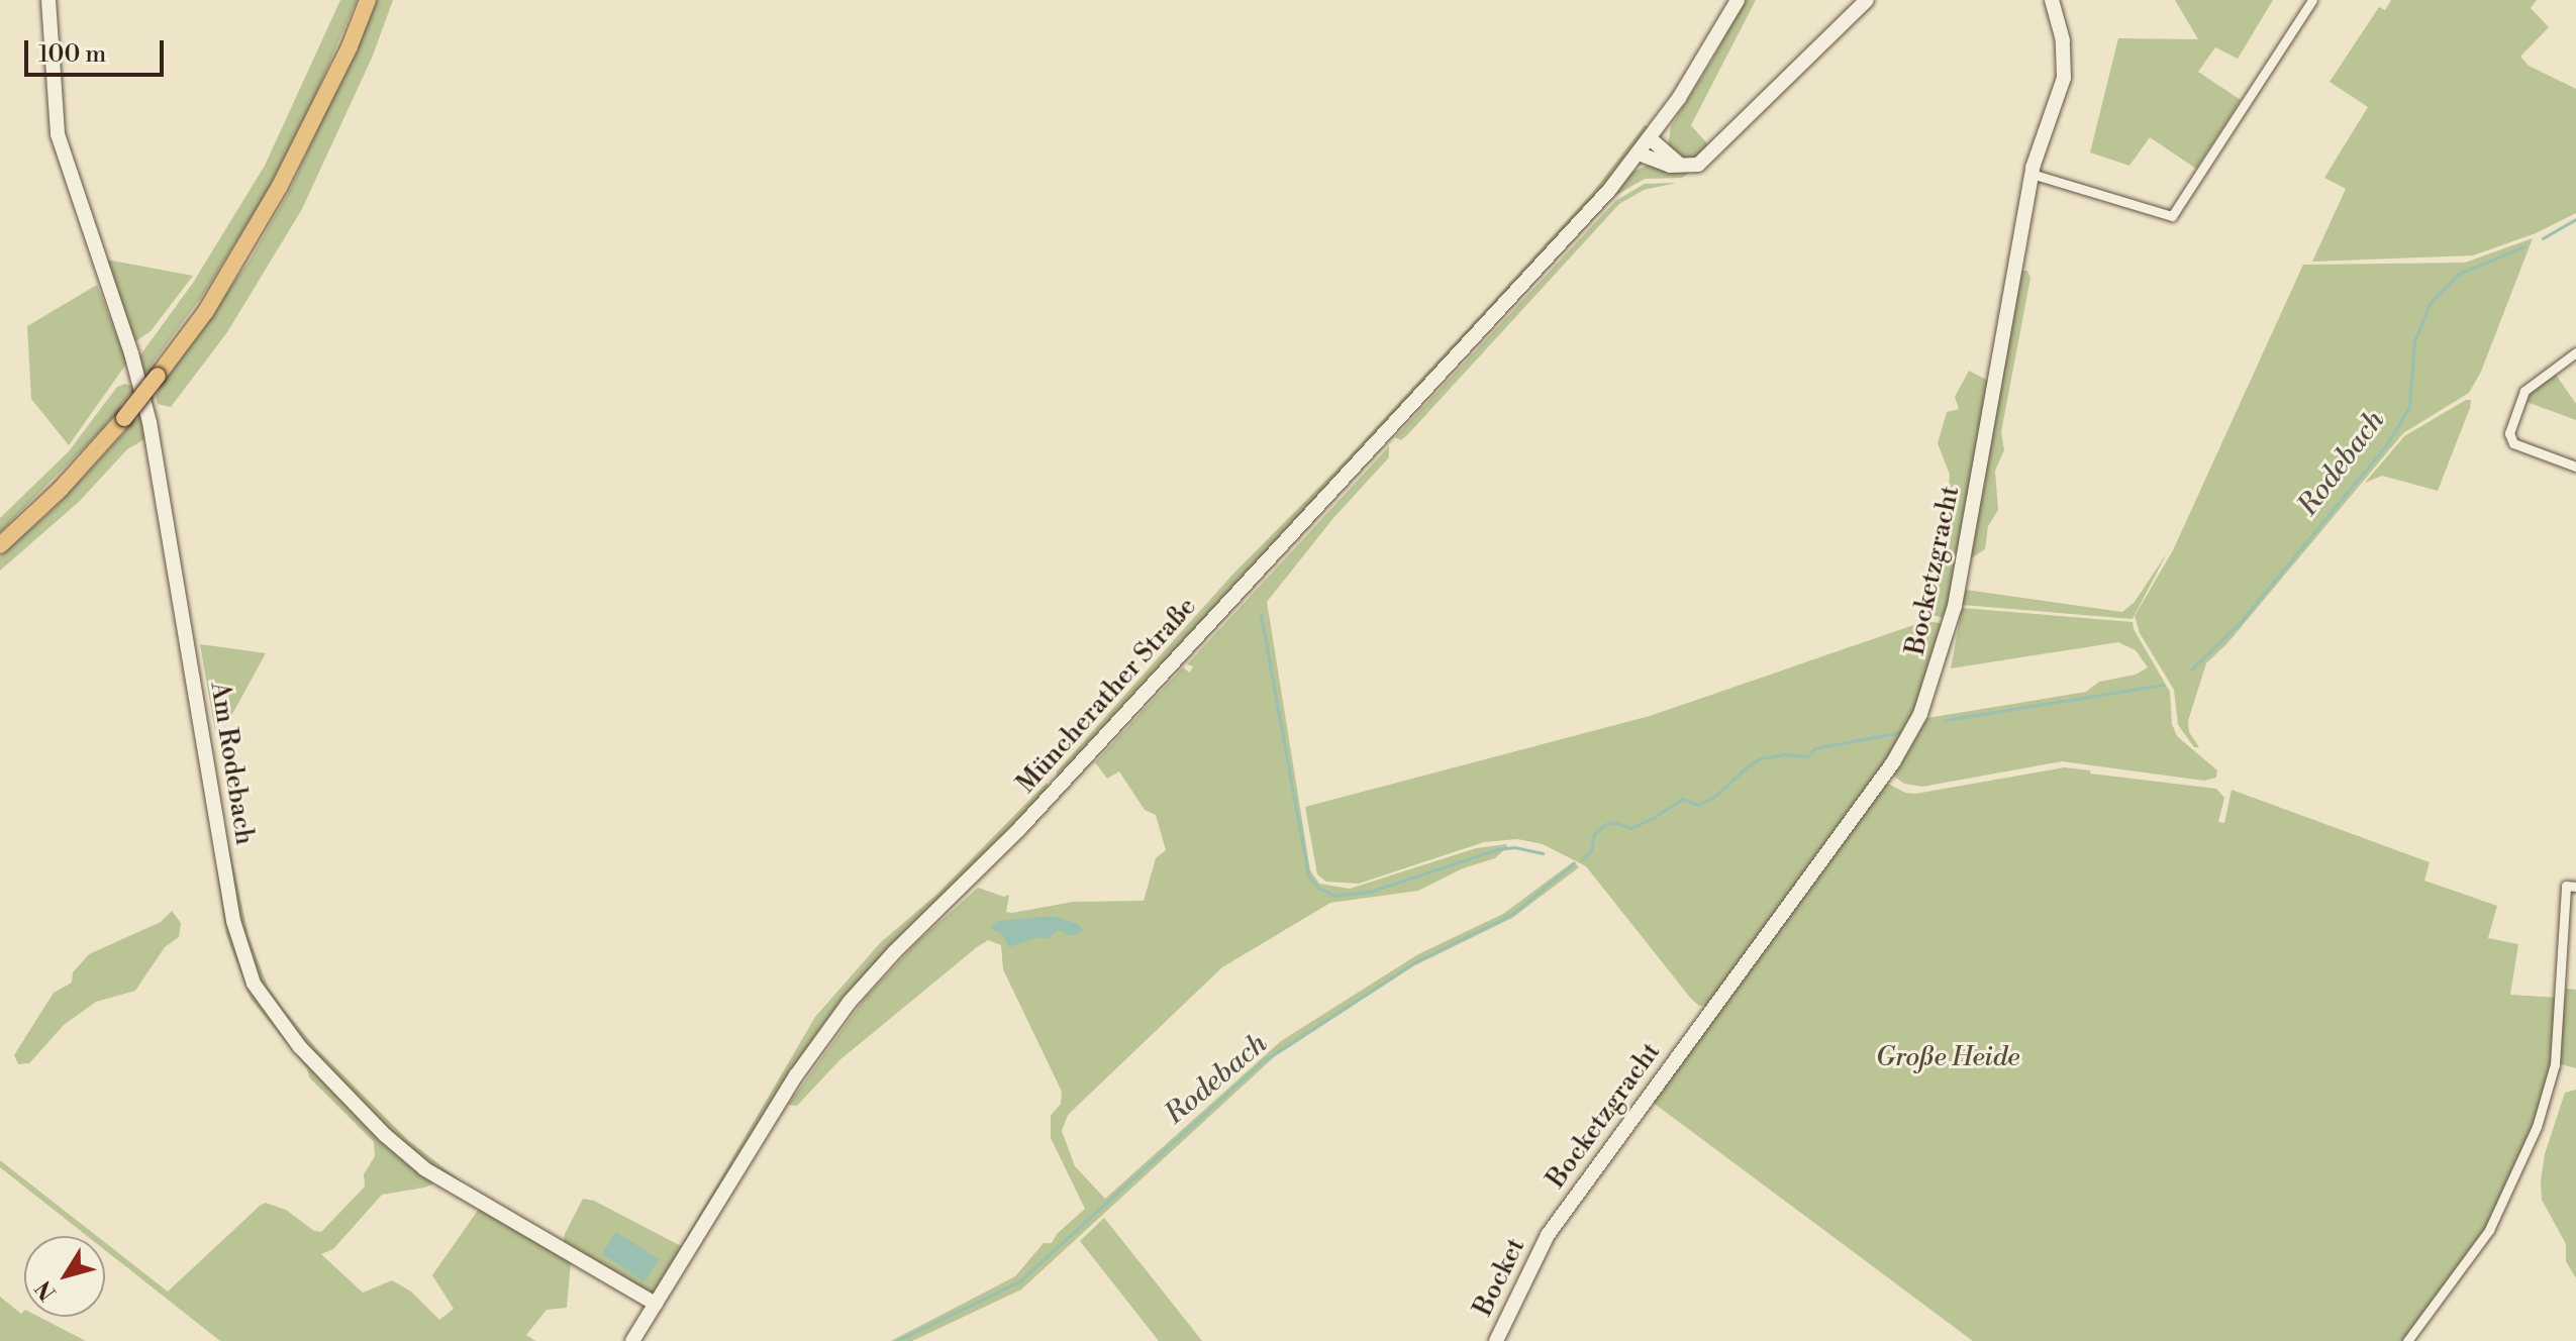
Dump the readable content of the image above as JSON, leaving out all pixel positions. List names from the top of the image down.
{
  "streets": {
    "street": [
      "Bocketzgracht",
      "Müncherather Straße",
      "Am Rodebach",
      "Bocket"
    ]
  },
  "crossings": [
    ["Bocketzgracht", "Bocket"],
    ["Müncherather Straße", "Am Rodebach"]
  ],
  "water": ["Rodebach"],
  "parks": ["Große Heide"],
  "scale_bar": "100 m",
  "north": "bottom left"
}
